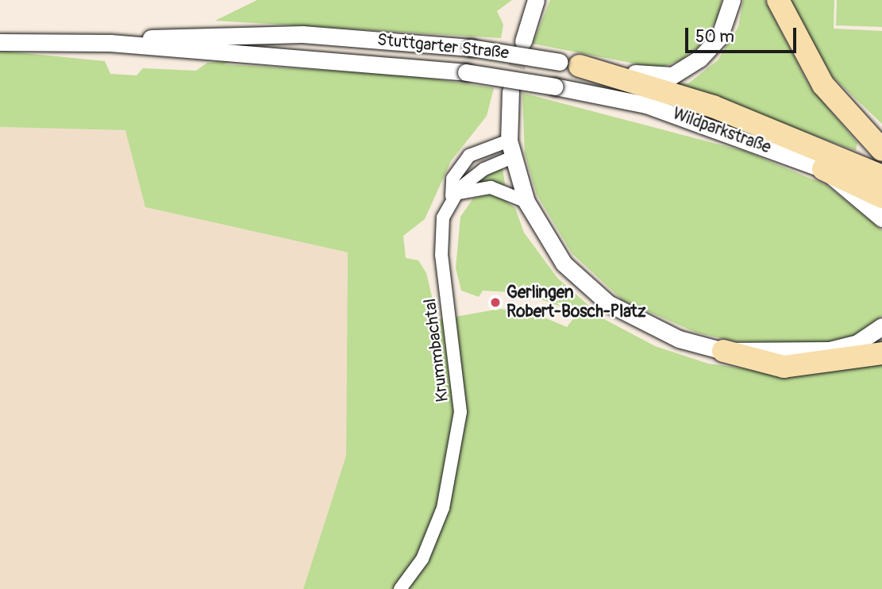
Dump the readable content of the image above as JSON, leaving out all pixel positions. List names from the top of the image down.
{
  "streets": {
    "highway": ["Wildparkstraße"],
    "main road": ["Stuttgarter Straße"],
    "street": ["Krummbachtal"]
  },
  "crossings": [
    ["Stuttgarter Straße", "Wildparkstraße"]
  ],
  "places": ["Gerlingen Robert-Bosch-Platz"],
  "scale_bar": "50 m"
}
